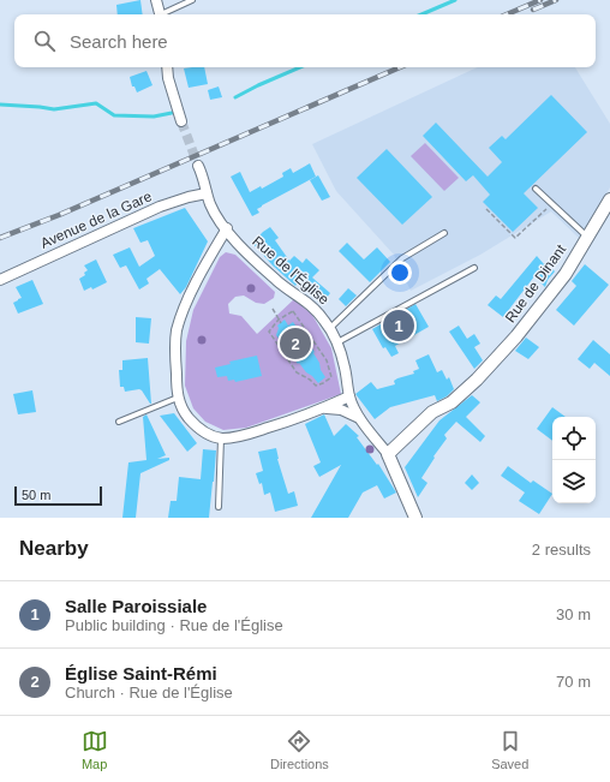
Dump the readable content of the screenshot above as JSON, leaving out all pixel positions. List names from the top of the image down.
{
  "streets": {
    "street": ["Avenue de la Gare", "Rue de l'Église", "Rue de Dinant"]
  },
  "crossings": [
    ["Avenue de la Gare", "Rue de l'Église"],
    ["Rue de l'Église", "Rue de Dinant"]
  ],
  "scale_bar": "50 m",
  "page": {
    "search": "Search here",
    "pins": ["1", "2"],
    "scale": "50 m",
    "heading": ["Nearby", "2 results"],
    "list": [
      {
        "mark": "1",
        "name": "Salle Paroissiale",
        "note": "Public building · Rue de l'Église",
        "value": "30 m"
      },
      {
        "mark": "2",
        "name": "Église Saint-Rémi",
        "note": "Church · Rue de l'Église",
        "value": "70 m"
      }
    ],
    "nav": ["Map", "Directions", "Saved"]
  }
}
